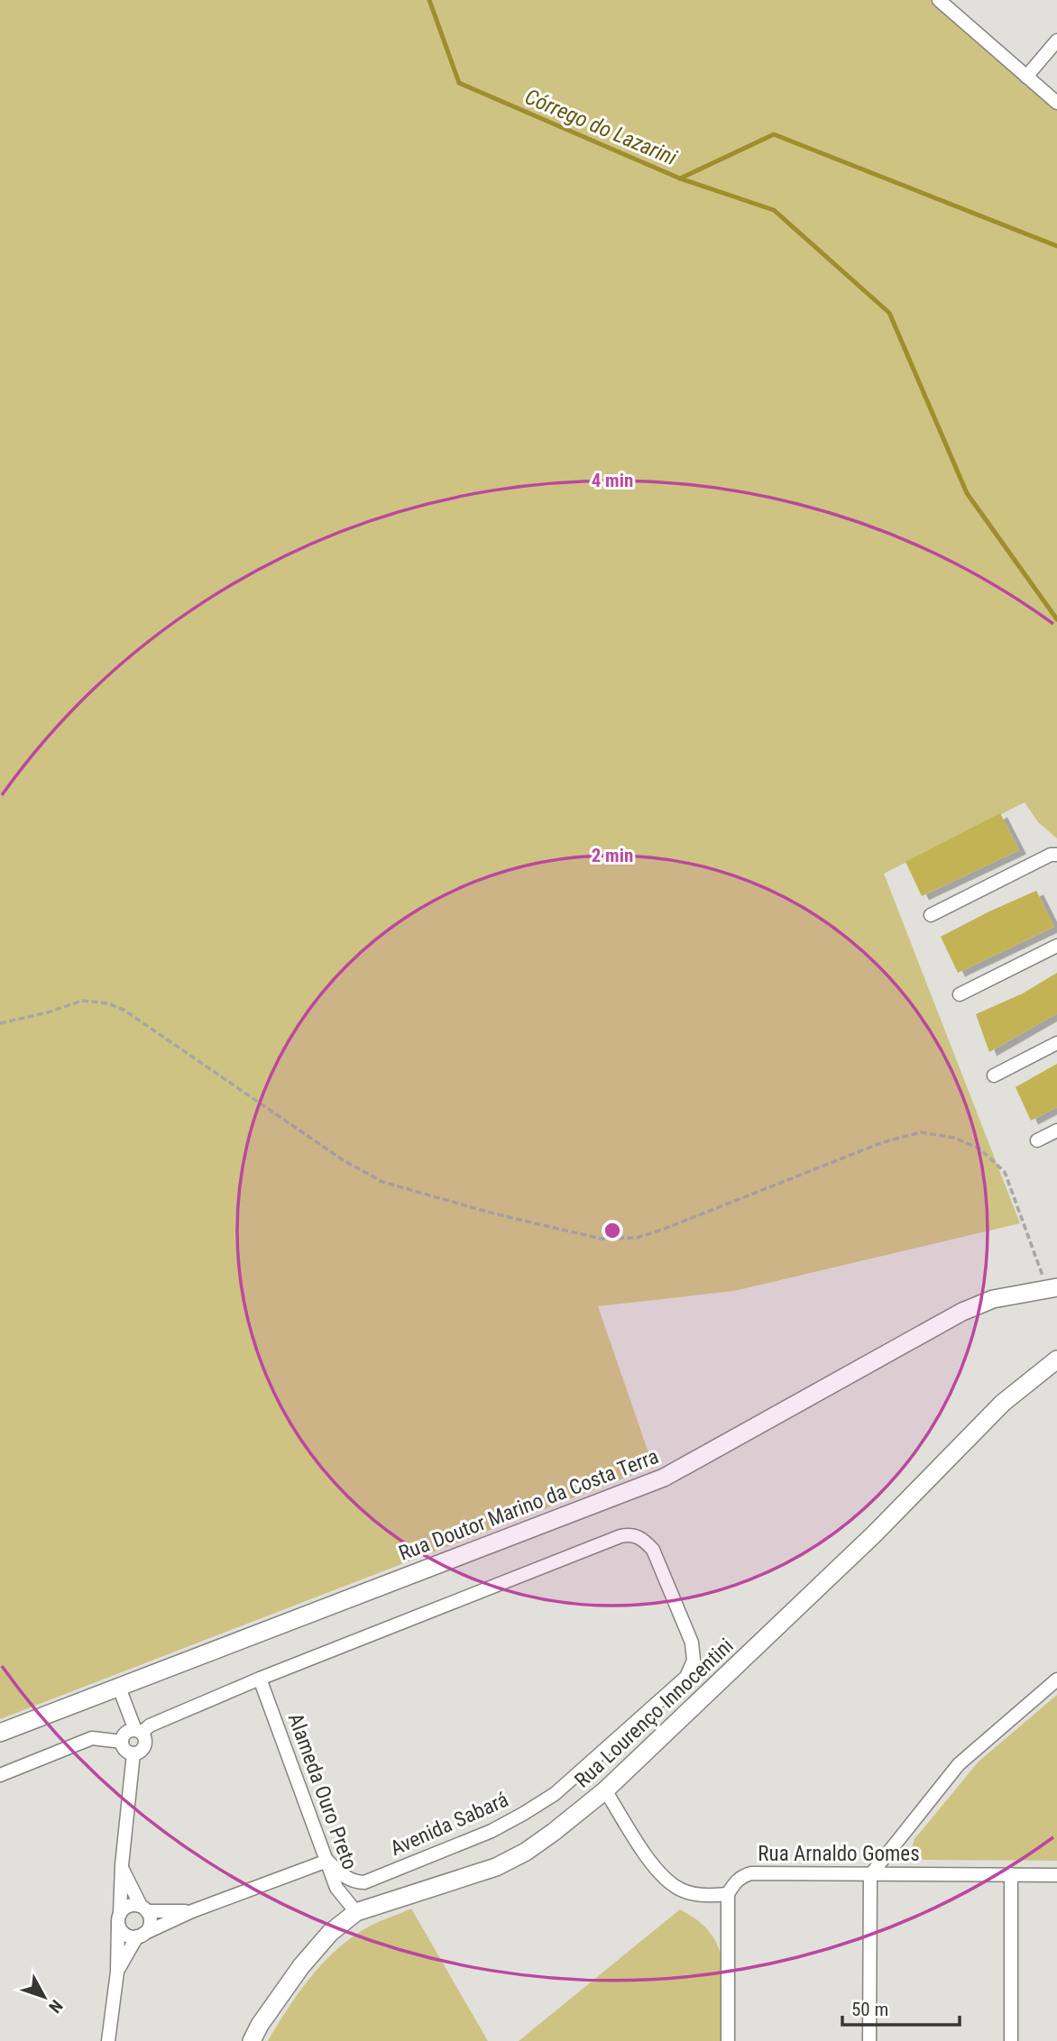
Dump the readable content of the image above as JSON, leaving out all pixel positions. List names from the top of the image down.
{
  "streets": {
    "main road": ["Rua Doutor Marino da Costa Terra", "Rua Lourenço Innocentini"],
    "street": ["Alameda Ouro Preto", "Avenida Sabará", "Rua Arnaldo Gomes"]
  },
  "crossings": [
    ["Rua Lourenço Innocentini", "Alameda Ouro Preto"],
    ["Alameda Ouro Preto", "Avenida Sabará"]
  ],
  "water": ["Córrego do Lazarini"],
  "scale_bar": "50 m",
  "north": "bottom right",
  "rings": ["4 min", "2 min"]
}
